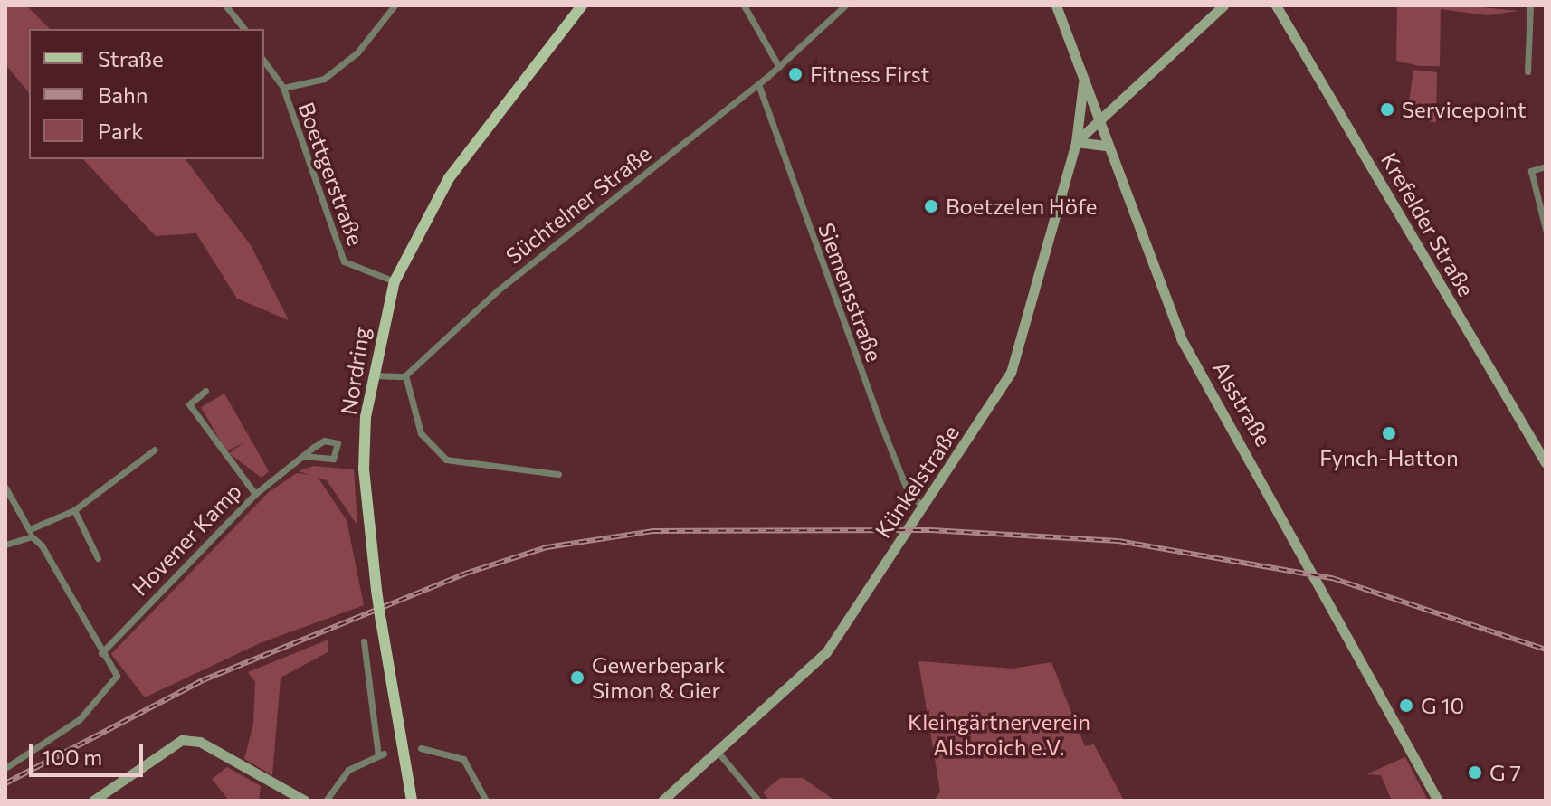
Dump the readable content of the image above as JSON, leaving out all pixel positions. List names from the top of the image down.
{
  "streets": {
    "main road": ["Nordring"],
    "street": [
      "Boettgerstraße",
      "Süchtelner Straße",
      "Krefelder Straße",
      "Siemensstraße",
      "Alsstraße",
      "Künkelstraße",
      "Hovener Kamp"
    ]
  },
  "crossings": [
    ["Boettgerstraße", "Nordring"],
    ["Süchtelner Straße", "Siemensstraße"],
    ["Siemensstraße", "Künkelstraße"],
    ["Alsstraße", "Künkelstraße"]
  ],
  "parks": ["Kleingärtnerverein Alsbroich e.V."],
  "places": [
    "Fitness First",
    "Servicepoint",
    "Boetzelen Höfe",
    "Fynch-Hatton",
    "Gewerbepark Simon & Gier",
    "G 10",
    "G 7"
  ],
  "legend": ["Straße", "Bahn", "Park"],
  "scale_bar": "100 m"
}
